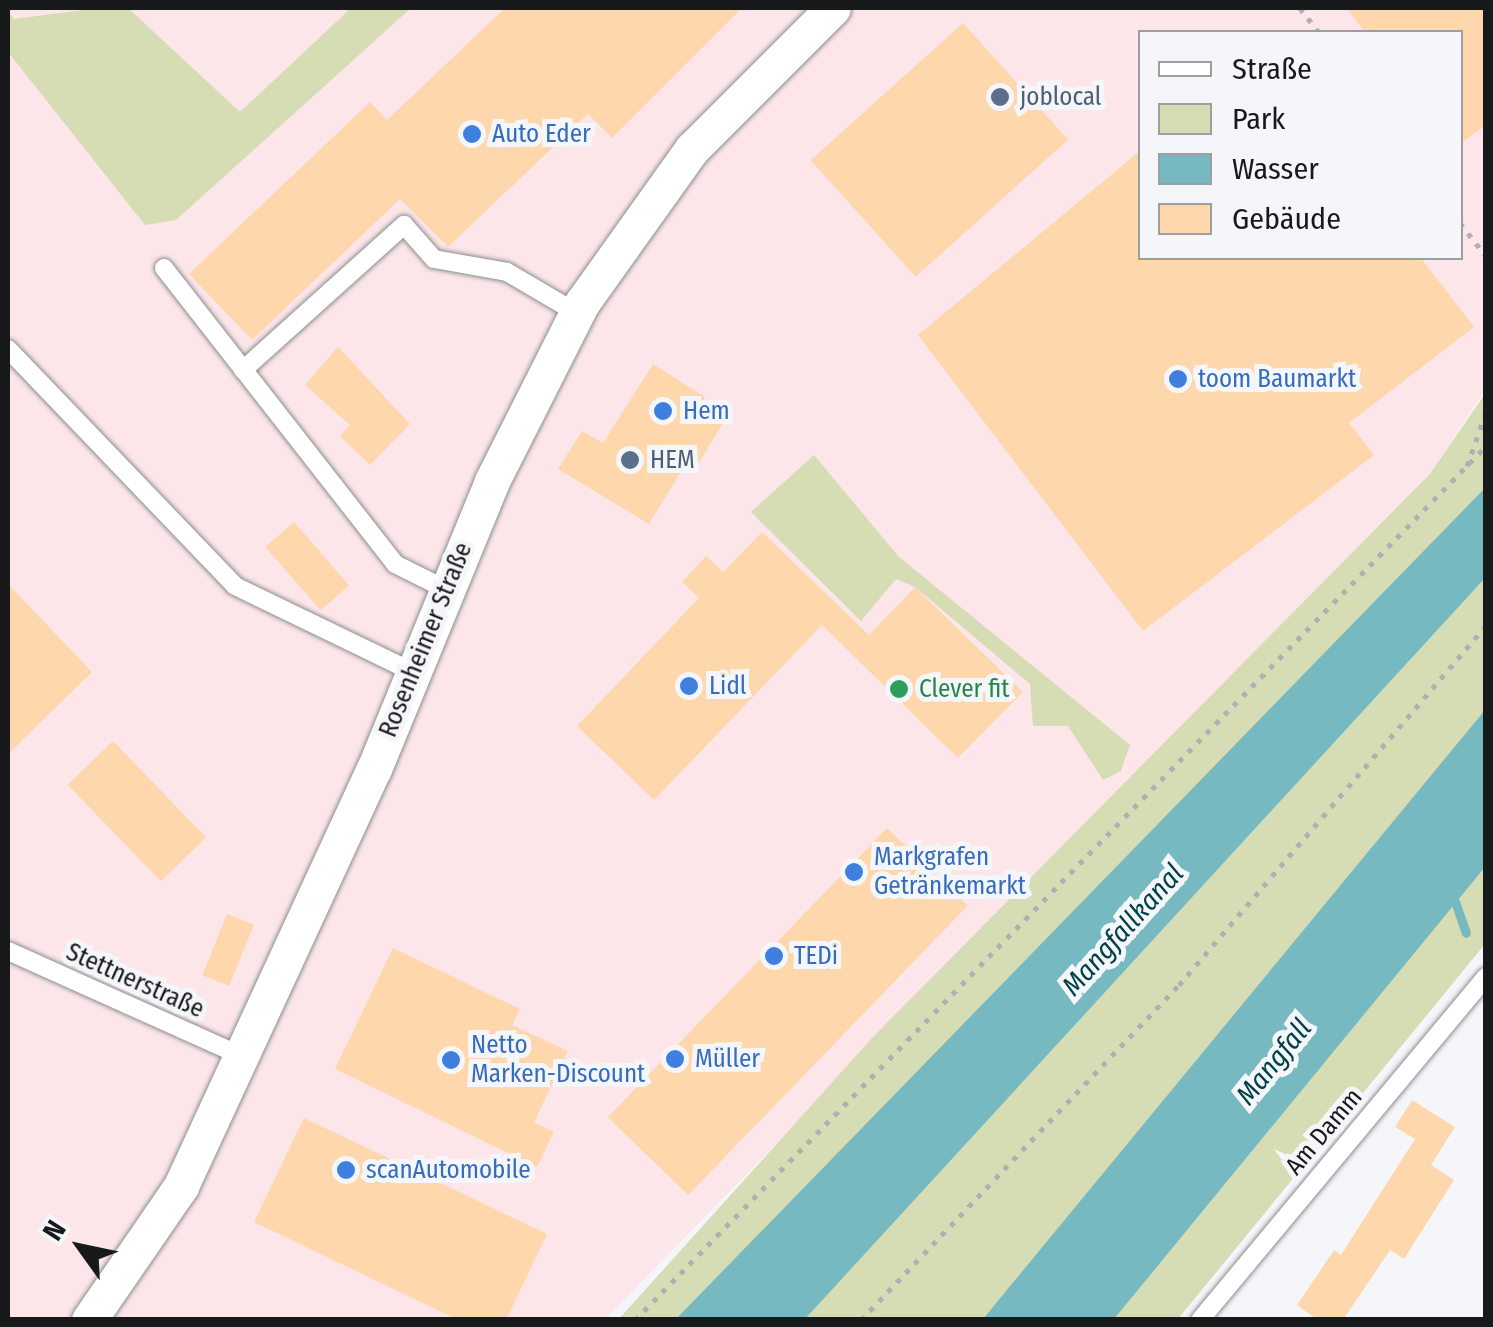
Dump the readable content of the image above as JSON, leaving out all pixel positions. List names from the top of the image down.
{
  "streets": {
    "street": ["Rosenheimer Straße"],
    "lane": ["Stettnerstraße", "Am Damm"]
  },
  "crossings": [
    ["Rosenheimer Straße", "Stettnerstraße"]
  ],
  "water": ["Mangfallkanal", "Mangfall"],
  "places": [
    "joblocal",
    "Auto Eder",
    "toom Baumarkt",
    "Hem",
    "HEM",
    "Lidl",
    "Clever fit",
    "Markgrafen Getränkemarkt",
    "TEDi",
    "Müller",
    "Netto Marken-Discount",
    "scanAutomobile"
  ],
  "legend": [
    "Straße",
    "Park",
    "Wasser",
    "Gebäude"
  ],
  "north": "top left"
}
